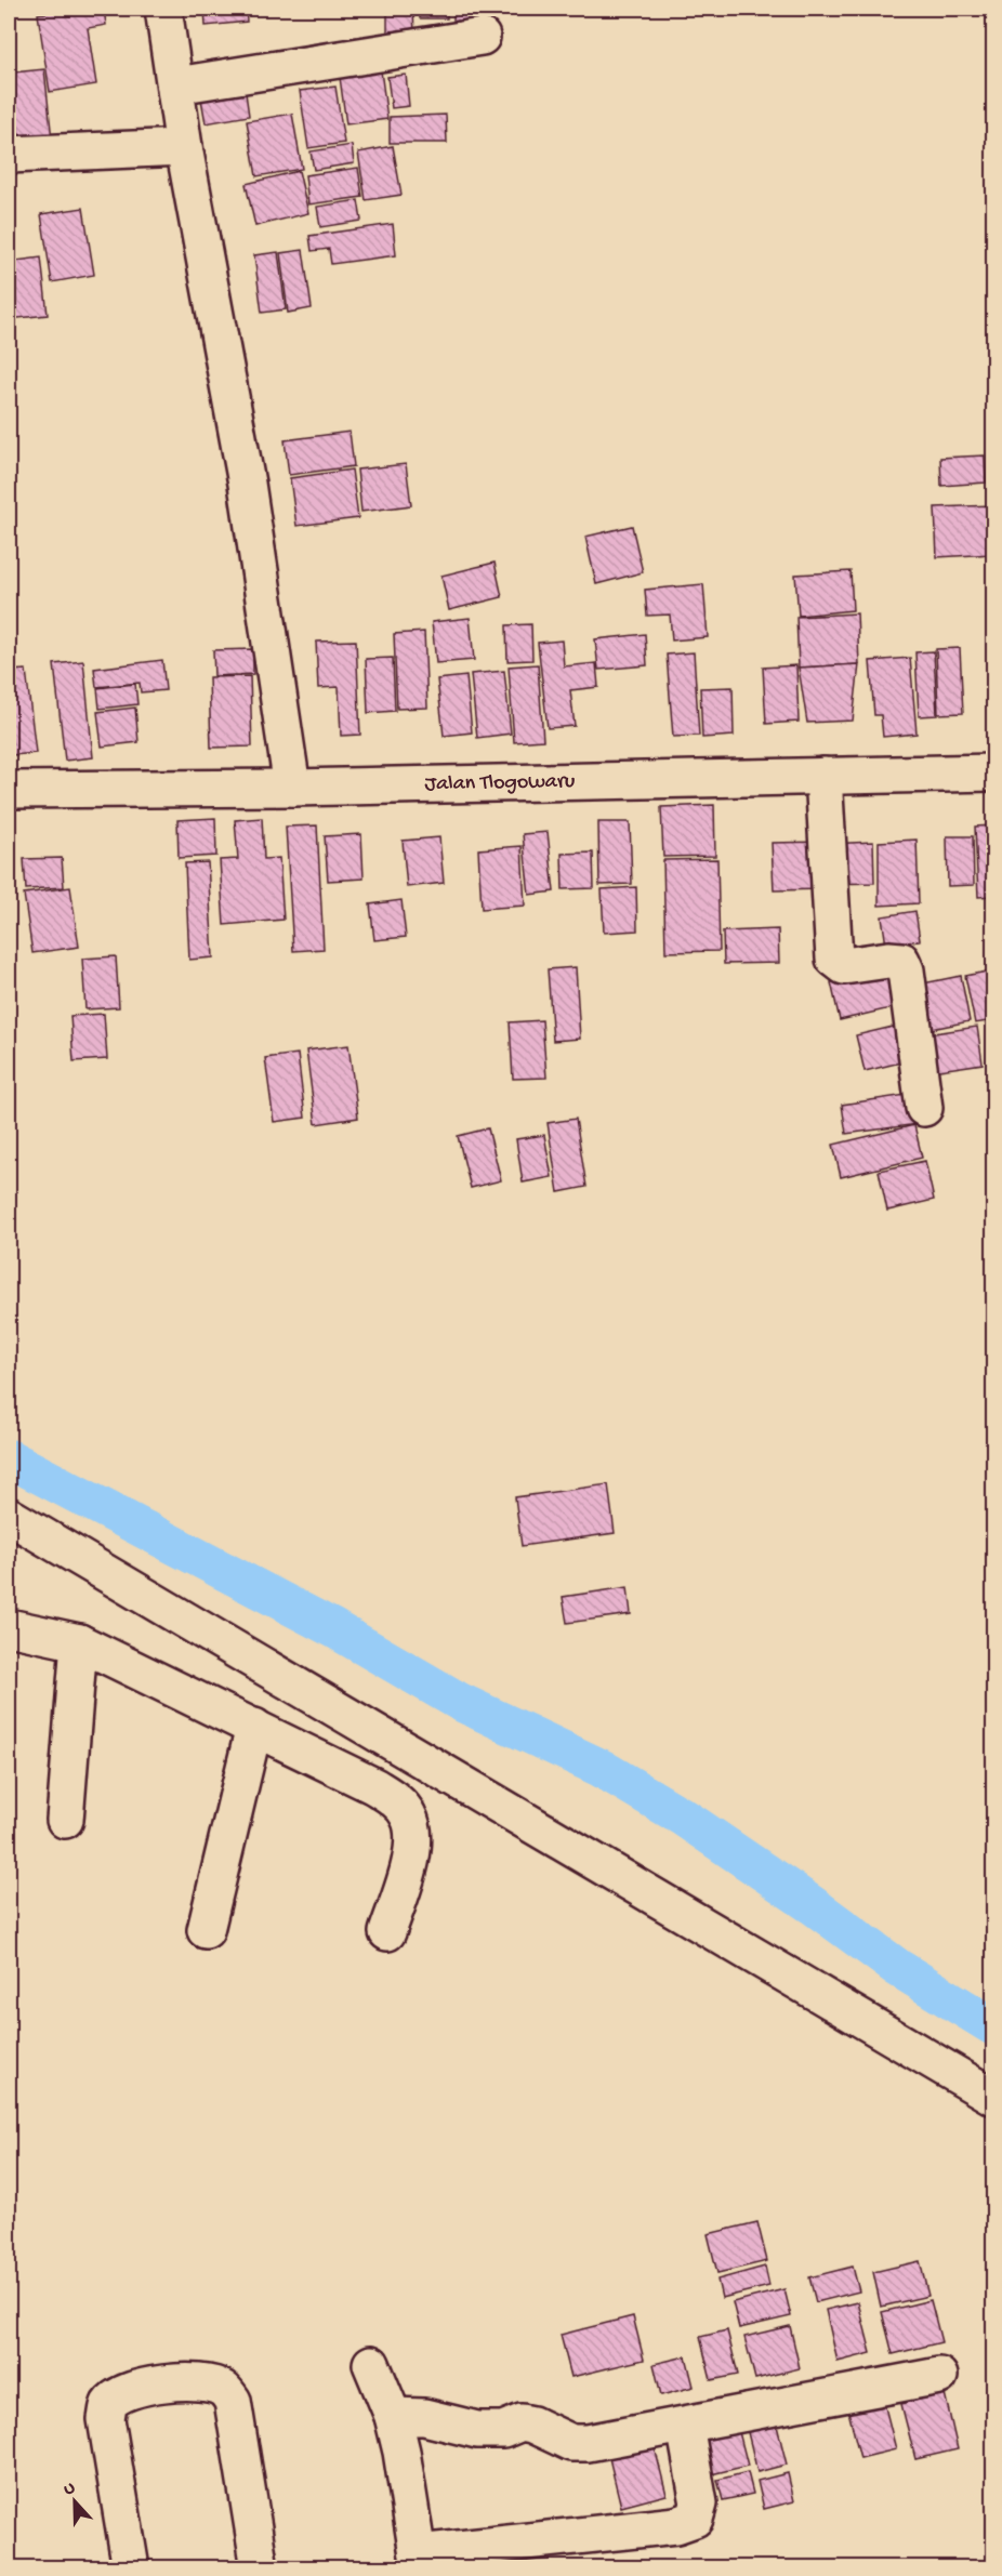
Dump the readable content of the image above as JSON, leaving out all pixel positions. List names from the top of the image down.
{
  "streets": {
    "street": ["Jalan Tlogowaru"]
  },
  "north": "top"
}
